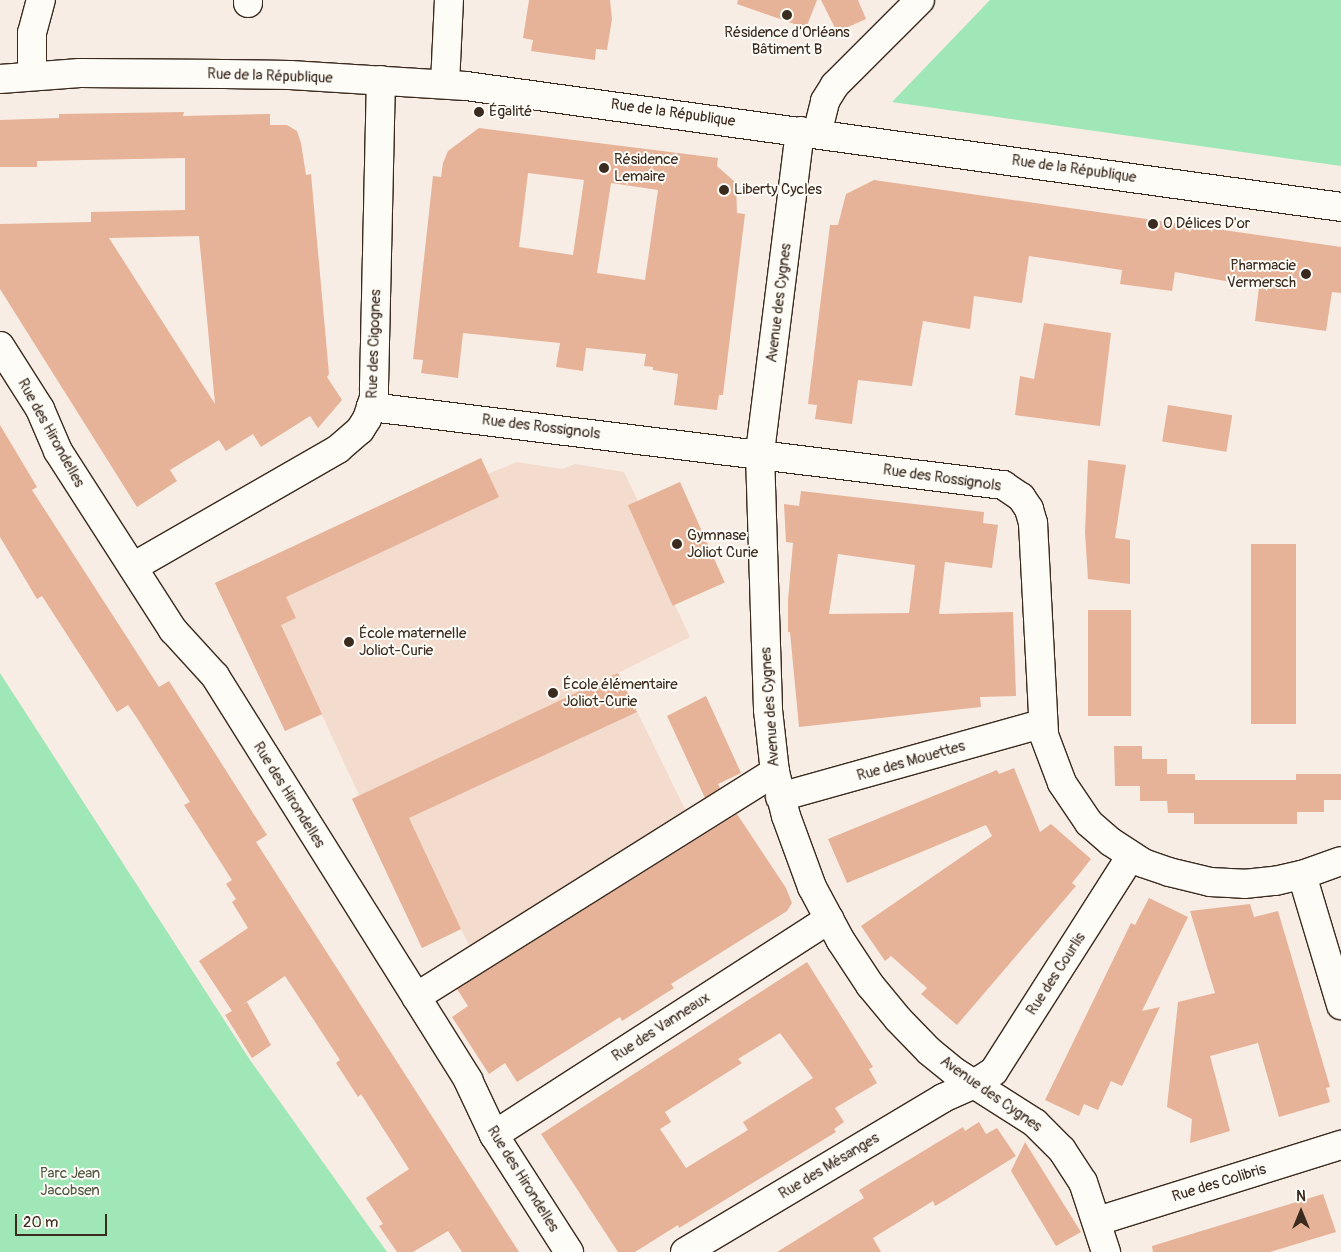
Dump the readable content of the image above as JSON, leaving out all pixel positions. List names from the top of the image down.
{
  "streets": {
    "street": [
      "Rue de la République",
      "Avenue des Cygnes",
      "Rue des Cigognes",
      "Rue des Rossignols",
      "Rue des Hirondelles",
      "Rue des Mouettes",
      "Rue des Courlis",
      "Rue des Vanneaux",
      "Rue des Mésanges",
      "Rue des Colibris"
    ]
  },
  "crossings": [
    ["Rue de la République", "Avenue des Cygnes"],
    ["Rue de la République", "Rue des Cigognes"],
    ["Avenue des Cygnes", "Rue des Rossignols"],
    ["Avenue des Cygnes", "Rue des Mouettes"],
    ["Avenue des Cygnes", "Rue des Courlis"],
    ["Avenue des Cygnes", "Rue des Vanneaux"],
    ["Avenue des Cygnes", "Rue des Mésanges"],
    ["Avenue des Cygnes", "Rue des Colibris"],
    ["Rue des Cigognes", "Rue des Rossignols"],
    ["Rue des Cigognes", "Rue des Hirondelles"],
    ["Rue des Rossignols", "Rue des Mouettes"],
    ["Rue des Rossignols", "Rue des Courlis"],
    ["Rue des Hirondelles", "Rue des Mouettes"],
    ["Rue des Hirondelles", "Rue des Vanneaux"],
    ["Rue des Courlis", "Rue des Mésanges"]
  ],
  "parks": ["Parc Jean Jacobsen"],
  "places": [
    "Résidence d'Orléans Bâtiment B",
    "Égalité",
    "Résidence Lemaire",
    "Liberty Cycles",
    "O Délices D'or",
    "Pharmacie Vermersch",
    "Gymnase Joliot Curie",
    "École maternelle Joliot-Curie",
    "École élémentaire Joliot-Curie"
  ],
  "scale_bar": "20 m",
  "north": "top"
}
